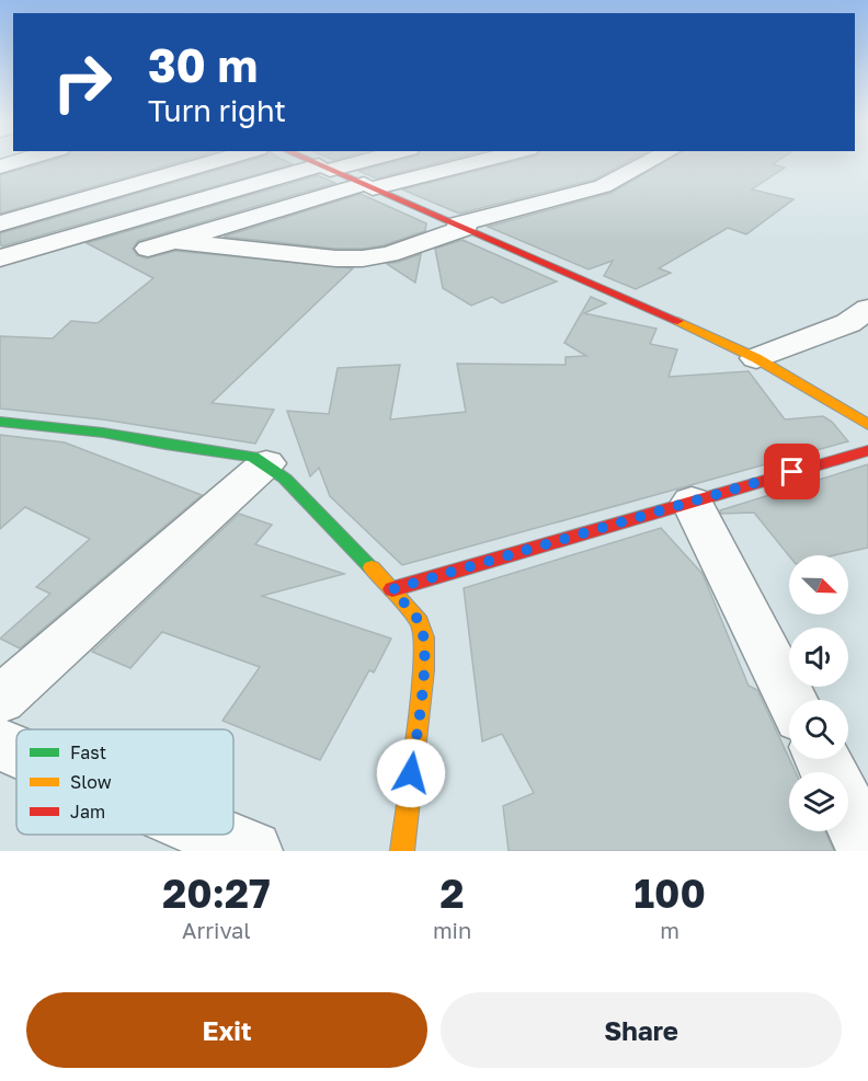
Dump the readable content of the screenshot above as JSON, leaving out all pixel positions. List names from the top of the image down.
{
  "legend": ["Fast", "Slow", "Jam"],
  "north": "bottom right",
  "page": {
    "turn": ["30 m", "Turn right"],
    "eta": [
      "20:27",
      "Arrival",
      "2",
      "min",
      "100",
      "m"
    ],
    "buttons": ["Exit", "Share"]
  }
}
